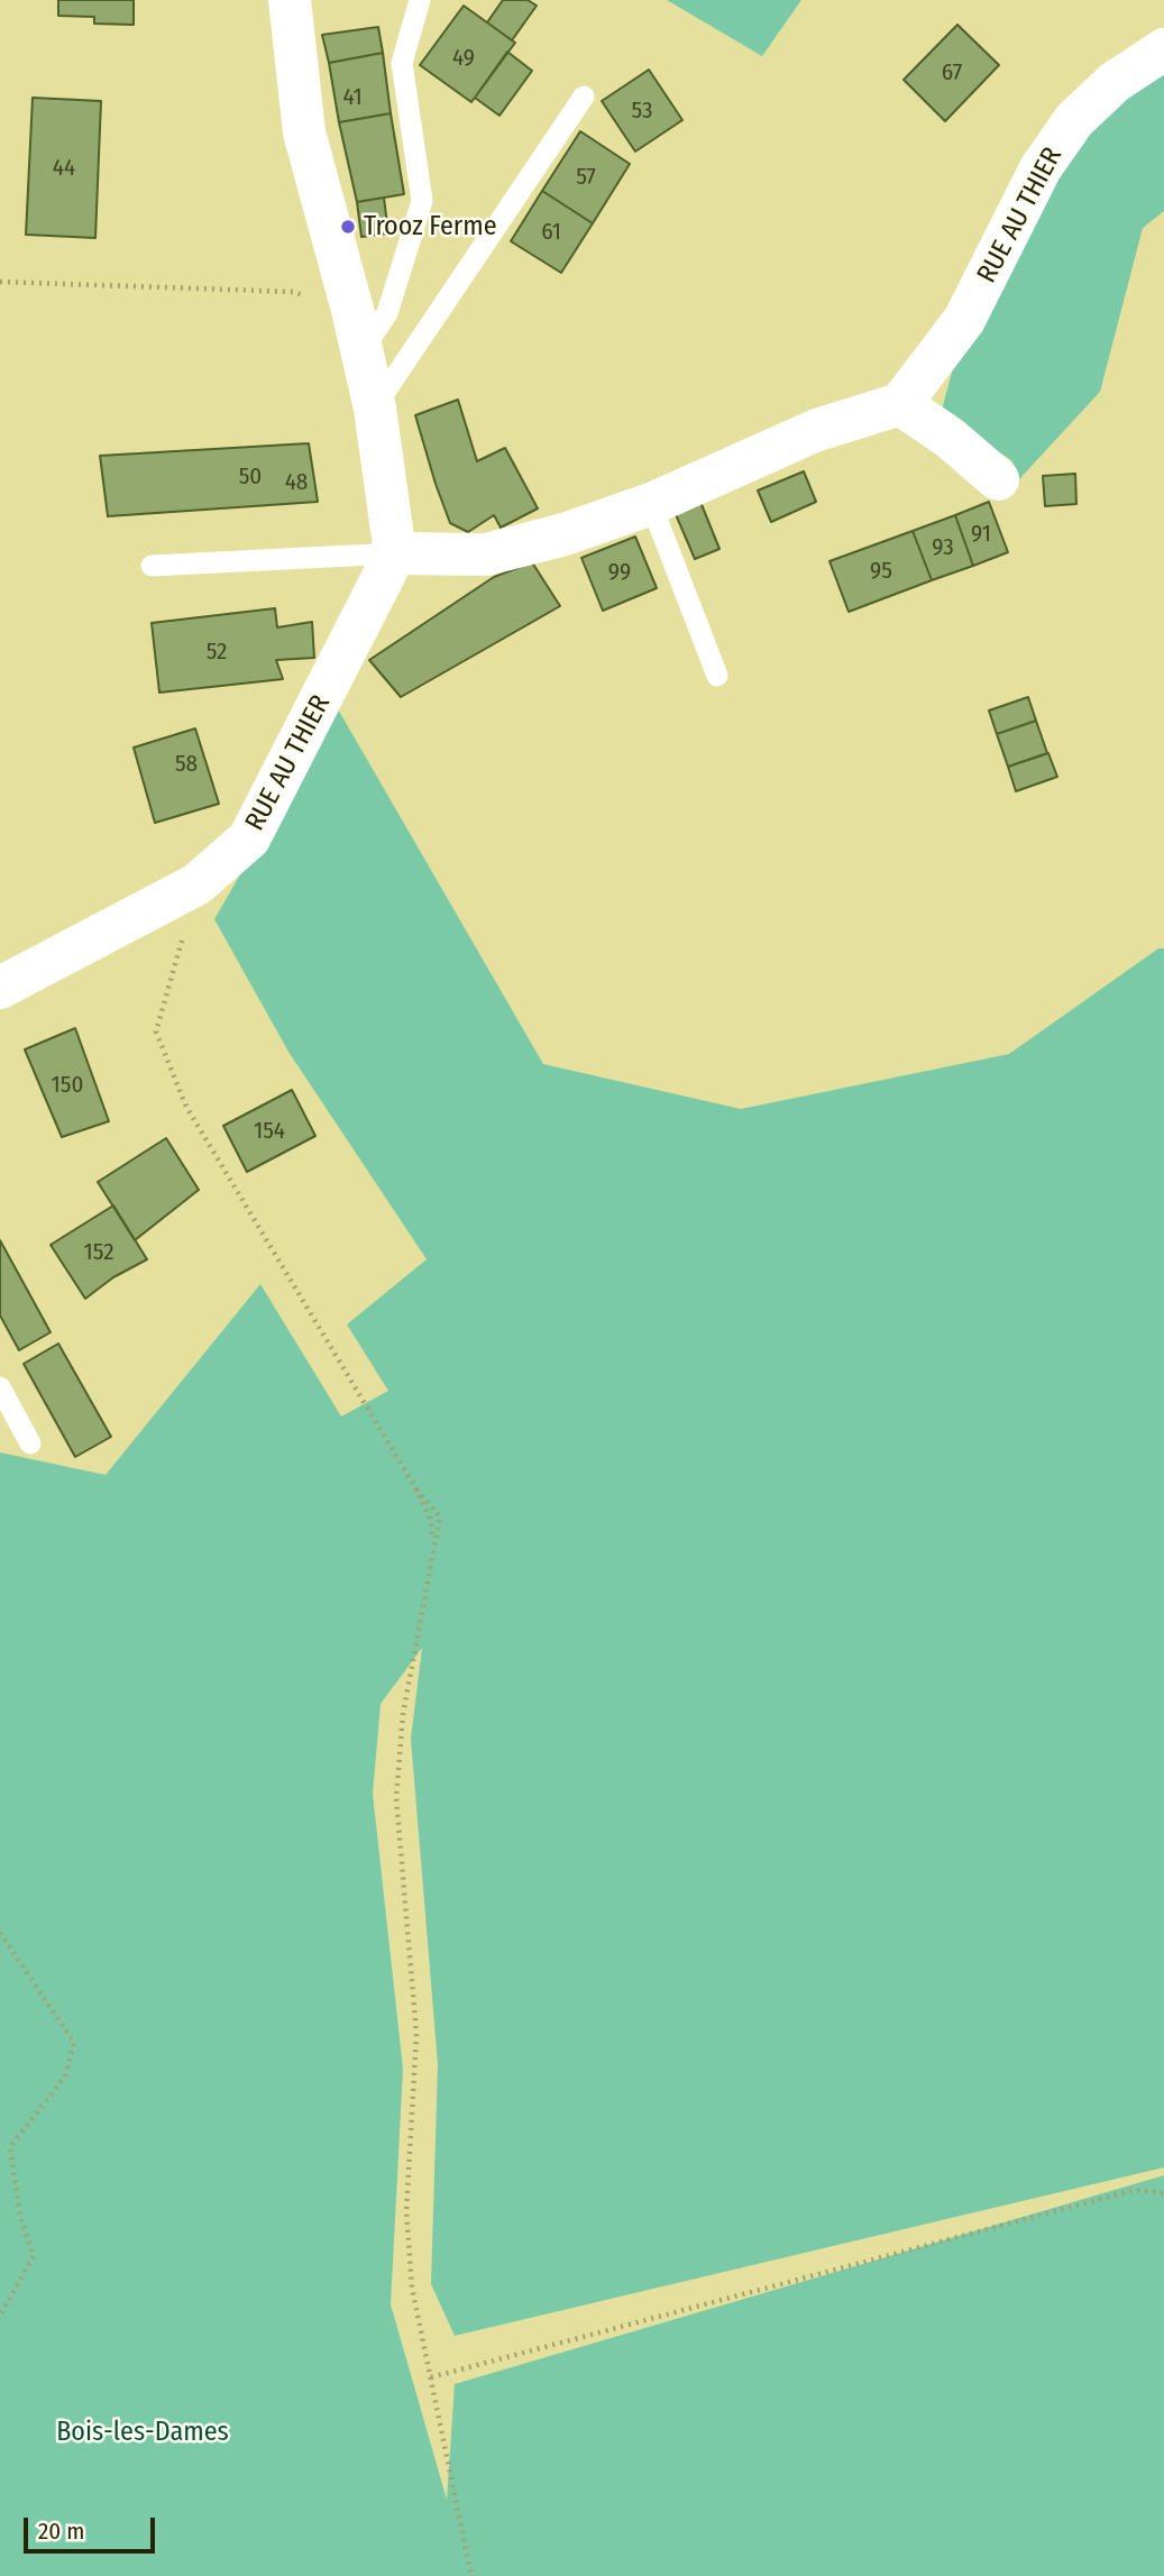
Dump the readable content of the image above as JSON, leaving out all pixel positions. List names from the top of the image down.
{
  "streets": {
    "street": ["RUE AU THIER"]
  },
  "parks": ["Bois-les-Dames"],
  "places": ["Trooz Ferme"],
  "house_numbers": [
    "49",
    "67",
    "41",
    "53",
    "44",
    "57",
    "61",
    "50",
    "48",
    "91",
    "93",
    "95",
    "99",
    "52",
    "58",
    "150",
    "154",
    "152"
  ],
  "scale_bar": "20 m"
}
